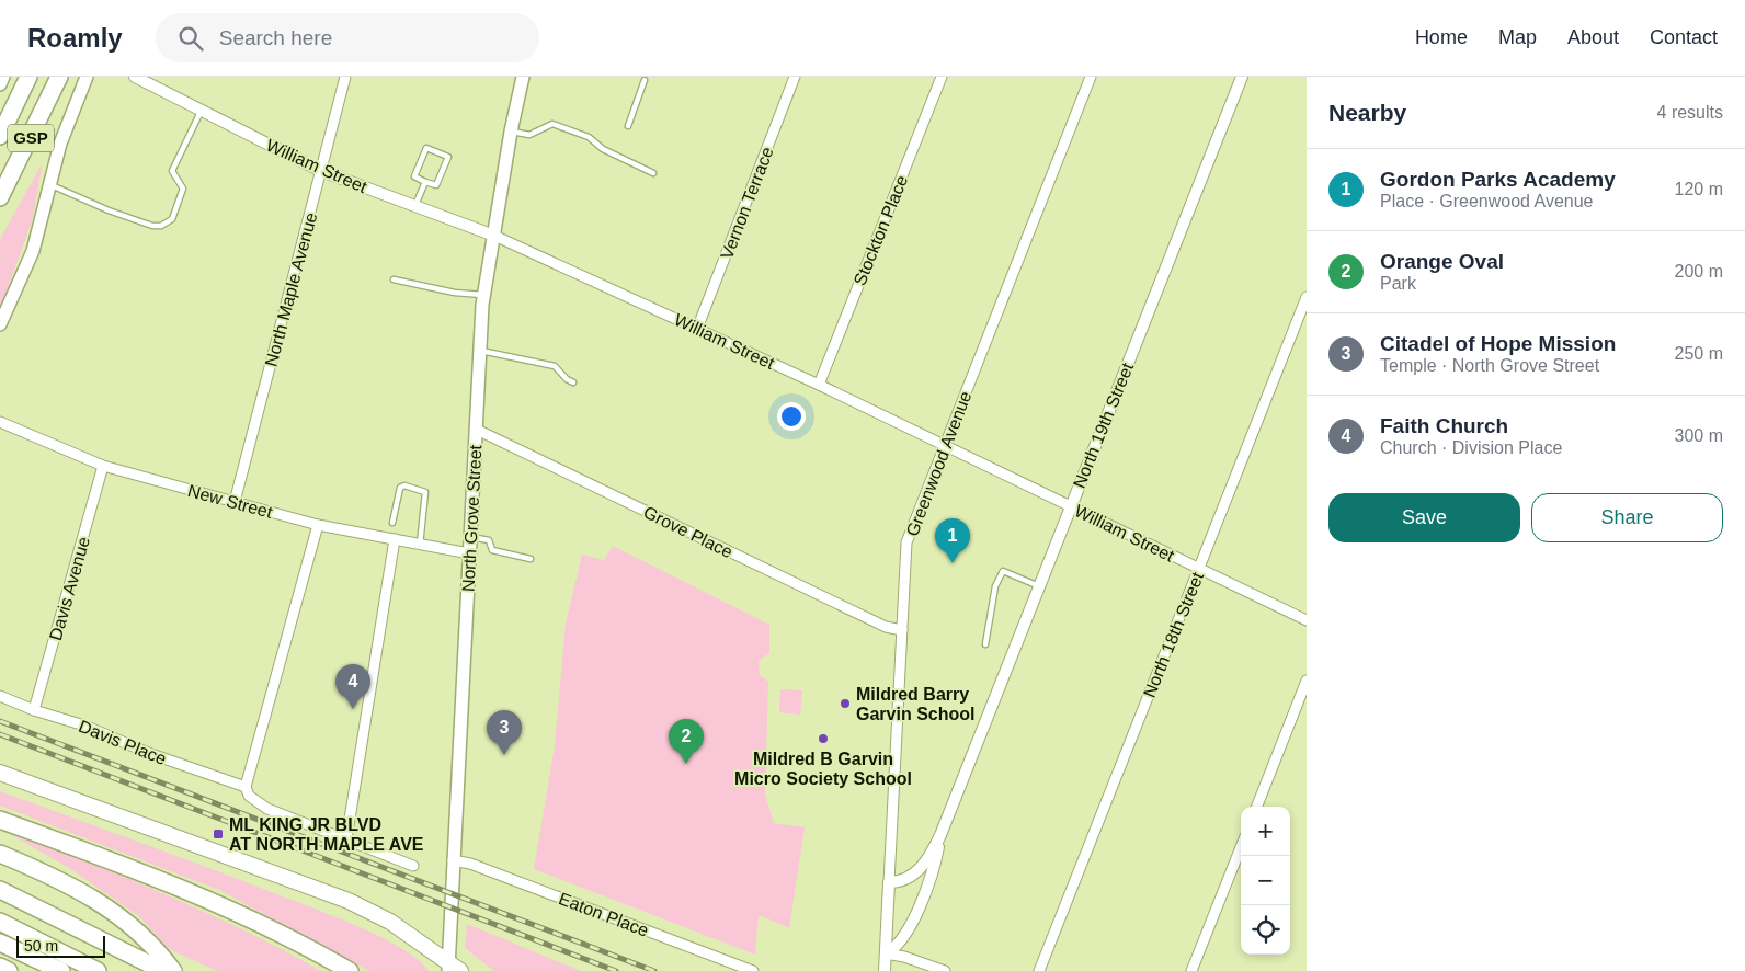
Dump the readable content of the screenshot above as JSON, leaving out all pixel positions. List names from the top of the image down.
{
  "streets": {
    "highway": ["GSP"],
    "main road": ["North Grove Street"],
    "street": [
      "William Street",
      "Vernon Terrace",
      "Stockton Place",
      "North Maple Avenue",
      "North 19th Street",
      "Greenwood Avenue",
      "New Street",
      "Grove Place",
      "Davis Avenue",
      "North 18th Street",
      "Davis Place",
      "Eaton Place"
    ]
  },
  "crossings": [
    ["William Street", "Vernon Terrace"],
    ["William Street", "Stockton Place"],
    ["William Street", "North Maple Avenue"],
    ["William Street", "North 19th Street"],
    ["William Street", "Greenwood Avenue"],
    ["William Street", "North Grove Street"],
    ["William Street", "North 18th Street"],
    ["North Maple Avenue", "New Street"],
    ["North 19th Street", "Greenwood Avenue"],
    ["Greenwood Avenue", "Grove Place"],
    ["New Street", "North Grove Street"],
    ["New Street", "Davis Avenue"],
    ["North Grove Street", "Grove Place"],
    ["North Grove Street", "Eaton Place"],
    ["Davis Avenue", "Davis Place"]
  ],
  "places": {
    "other": ["Mildred Barry Garvin School", "Mildred B Garvin Micro Society School"],
    "transit": ["ML KING JR BLVD AT NORTH MAPLE AVE"]
  },
  "scale_bar": "50 m",
  "page": {
    "header": "Roamly",
    "search": "Search here",
    "nav": [
      "Home",
      "Map",
      "About",
      "Contact"
    ],
    "heading": ["Nearby", "4 results"],
    "list": [
      {
        "mark": "1",
        "name": "Gordon Parks Academy",
        "note": "Place · Greenwood Avenue",
        "value": "120 m"
      },
      {
        "mark": "2",
        "name": "Orange Oval",
        "note": "Park",
        "value": "200 m"
      },
      {
        "mark": "3",
        "name": "Citadel of Hope Mission",
        "note": "Temple · North Grove Street",
        "value": "250 m"
      },
      {
        "mark": "4",
        "name": "Faith Church",
        "note": "Church · Division Place",
        "value": "300 m"
      }
    ],
    "buttons": ["Save", "Share"],
    "pins": [
      "1",
      "4",
      "3",
      "2"
    ],
    "map_buttons": ["+", "−"],
    "scale": "50 m"
  }
}
